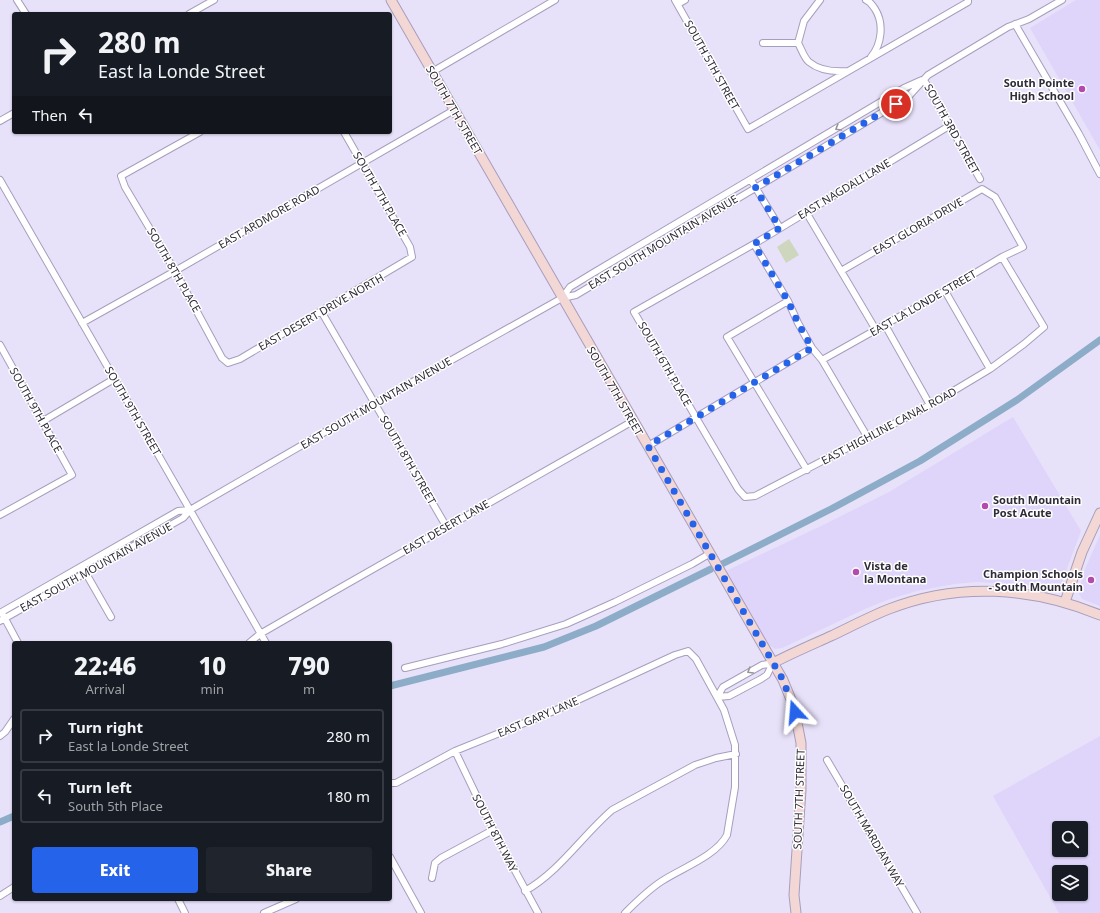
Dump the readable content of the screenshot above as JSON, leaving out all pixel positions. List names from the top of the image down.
{
  "streets": {
    "main road": ["SOUTH 7TH STREET"],
    "street": [
      "SOUTH 5TH STREET",
      "SOUTH 3RD STREET",
      "EAST NAGDALI LANE",
      "SOUTH 7TH PLACE",
      "EAST ARDMORE ROAD",
      "EAST GLORIA DRIVE",
      "EAST SOUTH MOUNTAIN AVENUE",
      "SOUTH 8TH PLACE",
      "EAST LA LONDE STREET",
      "EAST DESERT DRIVE NORTH",
      "SOUTH 6TH PLACE",
      "SOUTH 9TH PLACE",
      "SOUTH 9TH STREET",
      "EAST HIGHLINE CANAL ROAD",
      "SOUTH 8TH STREET",
      "EAST DESERT LANE",
      "EAST GARY LANE",
      "SOUTH 8TH WAY",
      "SOUTH MARDIAN WAY"
    ]
  },
  "crossings": [
    ["SOUTH 7TH STREET", "EAST ARDMORE ROAD"],
    ["SOUTH 7TH STREET", "EAST SOUTH MOUNTAIN AVENUE"],
    ["SOUTH 7TH STREET", "EAST DESERT LANE"],
    ["SOUTH 3RD STREET", "EAST NAGDALI LANE"],
    ["SOUTH 3RD STREET", "EAST SOUTH MOUNTAIN AVENUE"],
    ["EAST NAGDALI LANE", "SOUTH 6TH PLACE"],
    ["SOUTH 7TH PLACE", "EAST ARDMORE ROAD"],
    ["SOUTH 7TH PLACE", "EAST DESERT DRIVE NORTH"],
    ["EAST ARDMORE ROAD", "SOUTH 8TH PLACE"],
    ["EAST ARDMORE ROAD", "SOUTH 9TH STREET"],
    ["EAST GLORIA DRIVE", "EAST LA LONDE STREET"],
    ["EAST SOUTH MOUNTAIN AVENUE", "SOUTH 9TH STREET"],
    ["EAST SOUTH MOUNTAIN AVENUE", "SOUTH 8TH STREET"],
    ["SOUTH 8TH PLACE", "EAST DESERT DRIVE NORTH"],
    ["EAST LA LONDE STREET", "EAST HIGHLINE CANAL ROAD"],
    ["EAST DESERT DRIVE NORTH", "SOUTH 8TH STREET"],
    ["SOUTH 6TH PLACE", "EAST HIGHLINE CANAL ROAD"],
    ["SOUTH 9TH STREET", "EAST DESERT LANE"],
    ["SOUTH 8TH STREET", "EAST DESERT LANE"],
    ["EAST GARY LANE", "SOUTH 8TH WAY"]
  ],
  "places": [
    "South Pointe High School",
    "South Mountain Post Acute",
    "Vista de la Montana",
    "Champion Schools - South Mountain"
  ],
  "page": {
    "turn": ["280 m", "East la Londe Street"],
    "then": "Then",
    "eta": [
      "22:46",
      "Arrival",
      "10",
      "min",
      "790",
      "m"
    ],
    "list": [
      {
        "name": "Turn right",
        "note": "East la Londe Street",
        "value": "280 m"
      },
      {
        "name": "Turn left",
        "note": "South 5th Place",
        "value": "180 m"
      }
    ],
    "buttons": ["Exit", "Share"]
  }
}
